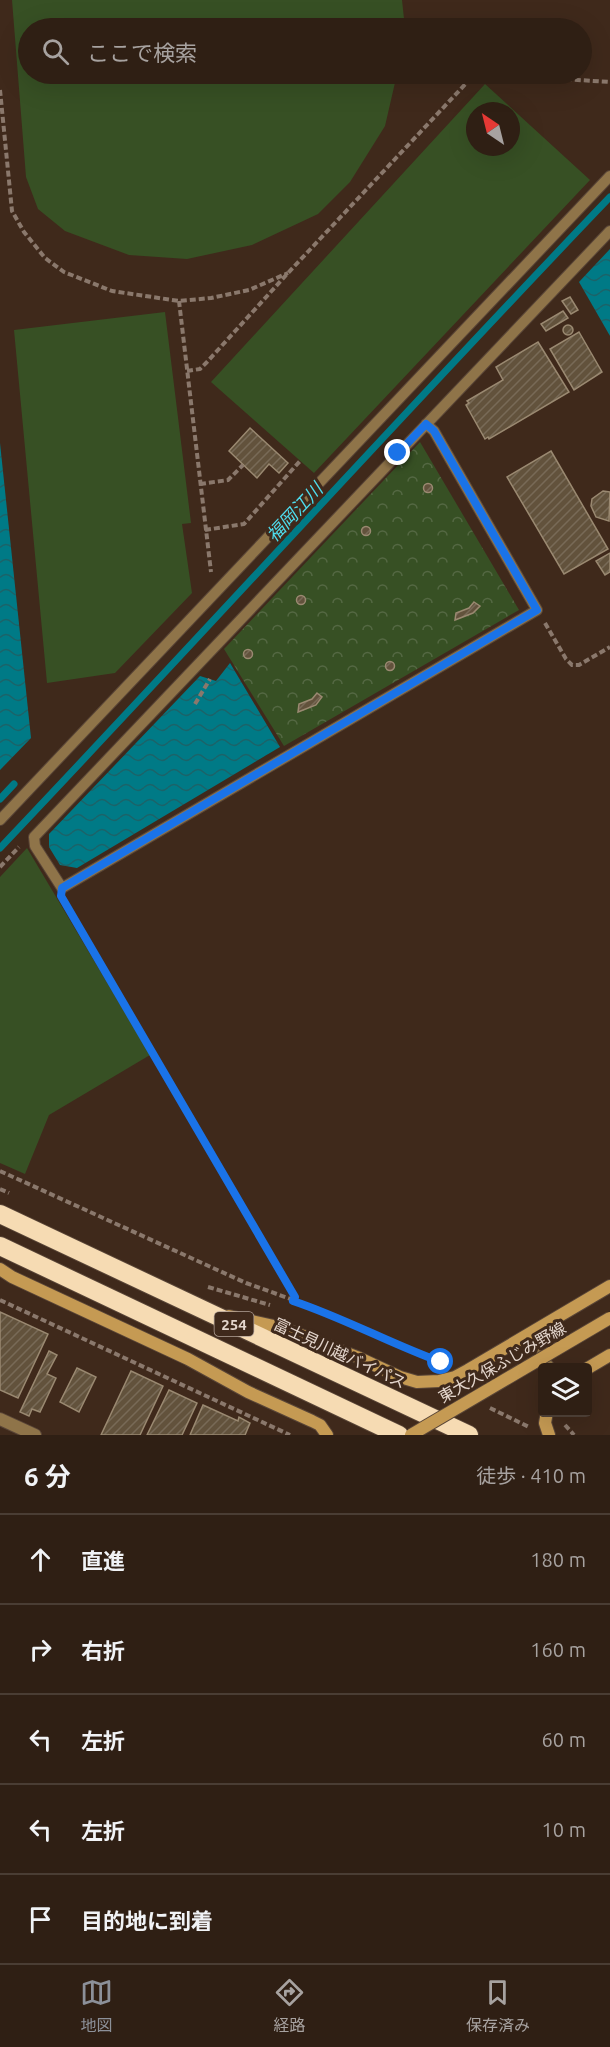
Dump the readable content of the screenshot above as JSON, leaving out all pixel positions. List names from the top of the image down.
{
  "streets": {
    "highway": ["254", "富士見川越バイパス"],
    "main road": ["東大久保ふじみ野線"]
  },
  "water": ["福岡江川"],
  "north": "top left",
  "page": {
    "search": "ここで検索",
    "heading": ["6 分", "徒歩 · 410 m"],
    "list": [
      ["直進", "180 m"],
      ["右折", "160 m"],
      ["左折", "60 m"],
      ["左折", "10 m"],
      "目的地に到着"
    ],
    "nav": ["地図", "経路", "保存済み"]
  }
}
